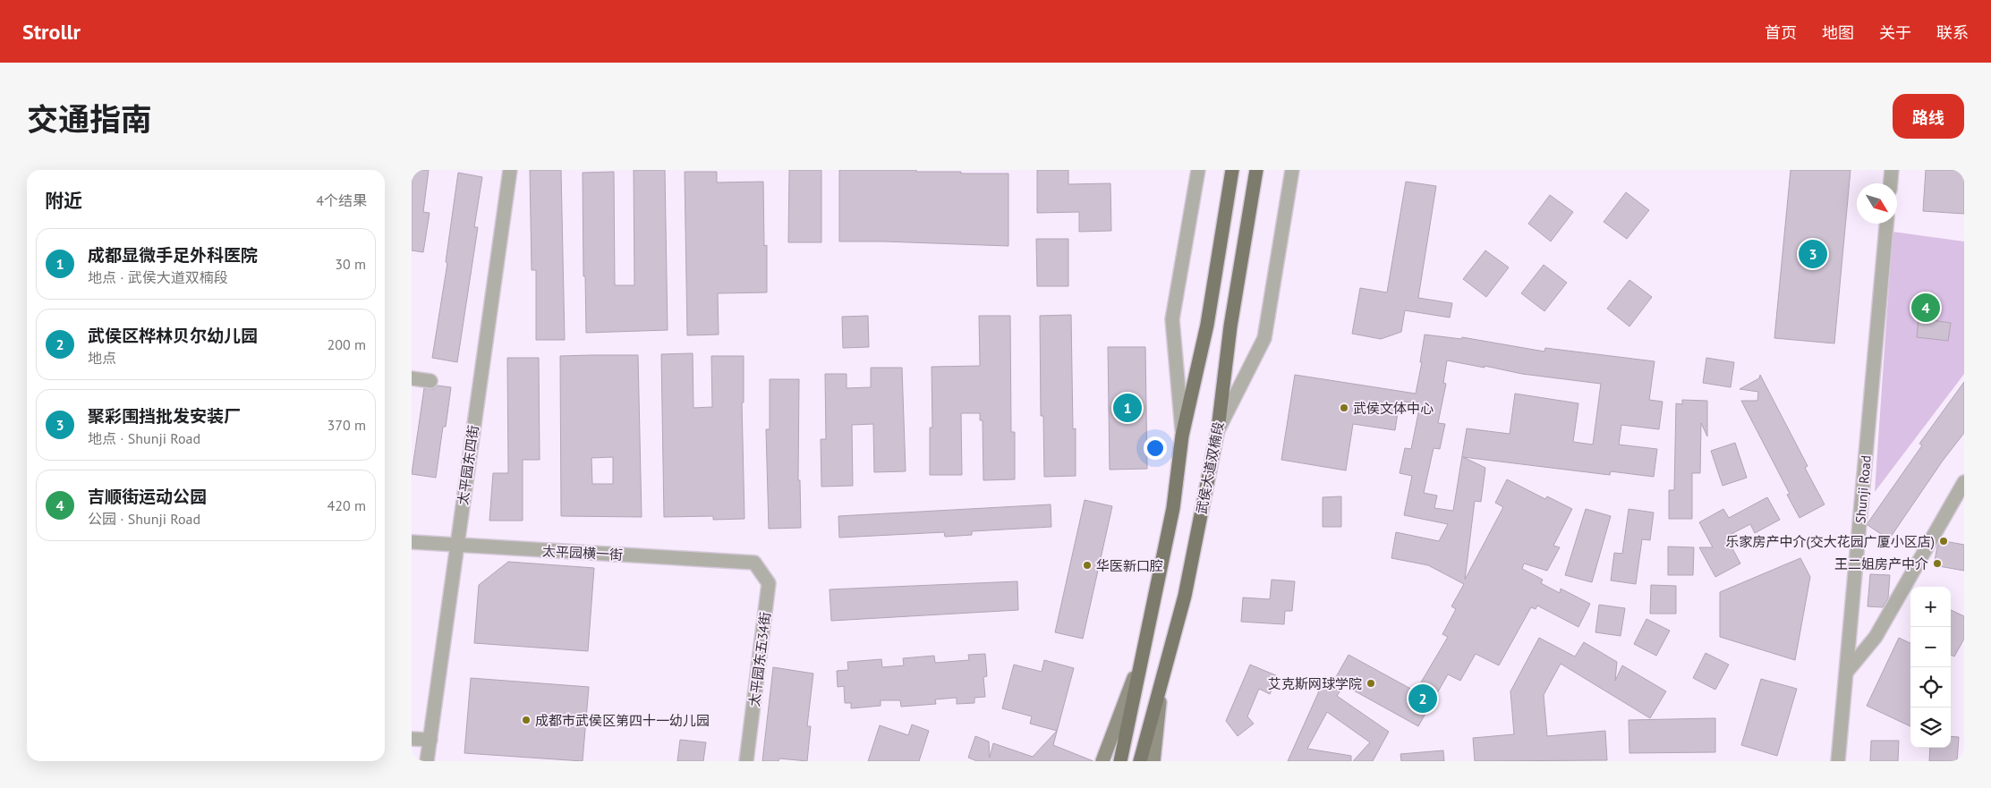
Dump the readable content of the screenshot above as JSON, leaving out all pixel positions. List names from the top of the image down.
{
  "streets": {
    "main road": ["武侯大道双楠段"],
    "street": [
      "太平园东四街",
      "Shunji Road",
      "太平园横一街",
      "太平园东五34街"
    ]
  },
  "crossings": [
    ["太平园东四街", "太平园横一街"],
    ["太平园横一街", "太平园东五34街"]
  ],
  "places": [
    "武侯文体中心",
    "乐家房产中介(交大花园广厦小区店)",
    "王二姐房产中介",
    "华医新口腔",
    "艾克斯网球学院",
    "成都市武侯区第四十一幼儿园"
  ],
  "north": "bottom right",
  "page": {
    "header": "Strollr",
    "nav": [
      "首页",
      "地图",
      "关于",
      "联系"
    ],
    "title": "交通指南",
    "buttons": "路线",
    "heading": ["附近", "4个结果"],
    "list": [
      {
        "mark": "1",
        "name": "成都显微手足外科医院",
        "note": "地点 · 武侯大道双楠段",
        "value": "30 m"
      },
      {
        "mark": "2",
        "name": "武侯区桦林贝尔幼儿园",
        "note": "地点",
        "value": "200 m"
      },
      {
        "mark": "3",
        "name": "聚彩围挡批发安装厂",
        "note": "地点 · Shunji Road",
        "value": "370 m"
      },
      {
        "mark": "4",
        "name": "吉顺街运动公园",
        "note": "公园 · Shunji Road",
        "value": "420 m"
      }
    ],
    "pins": [
      "3",
      "4",
      "1",
      "2"
    ],
    "map_buttons": ["+", "−"]
  }
}
